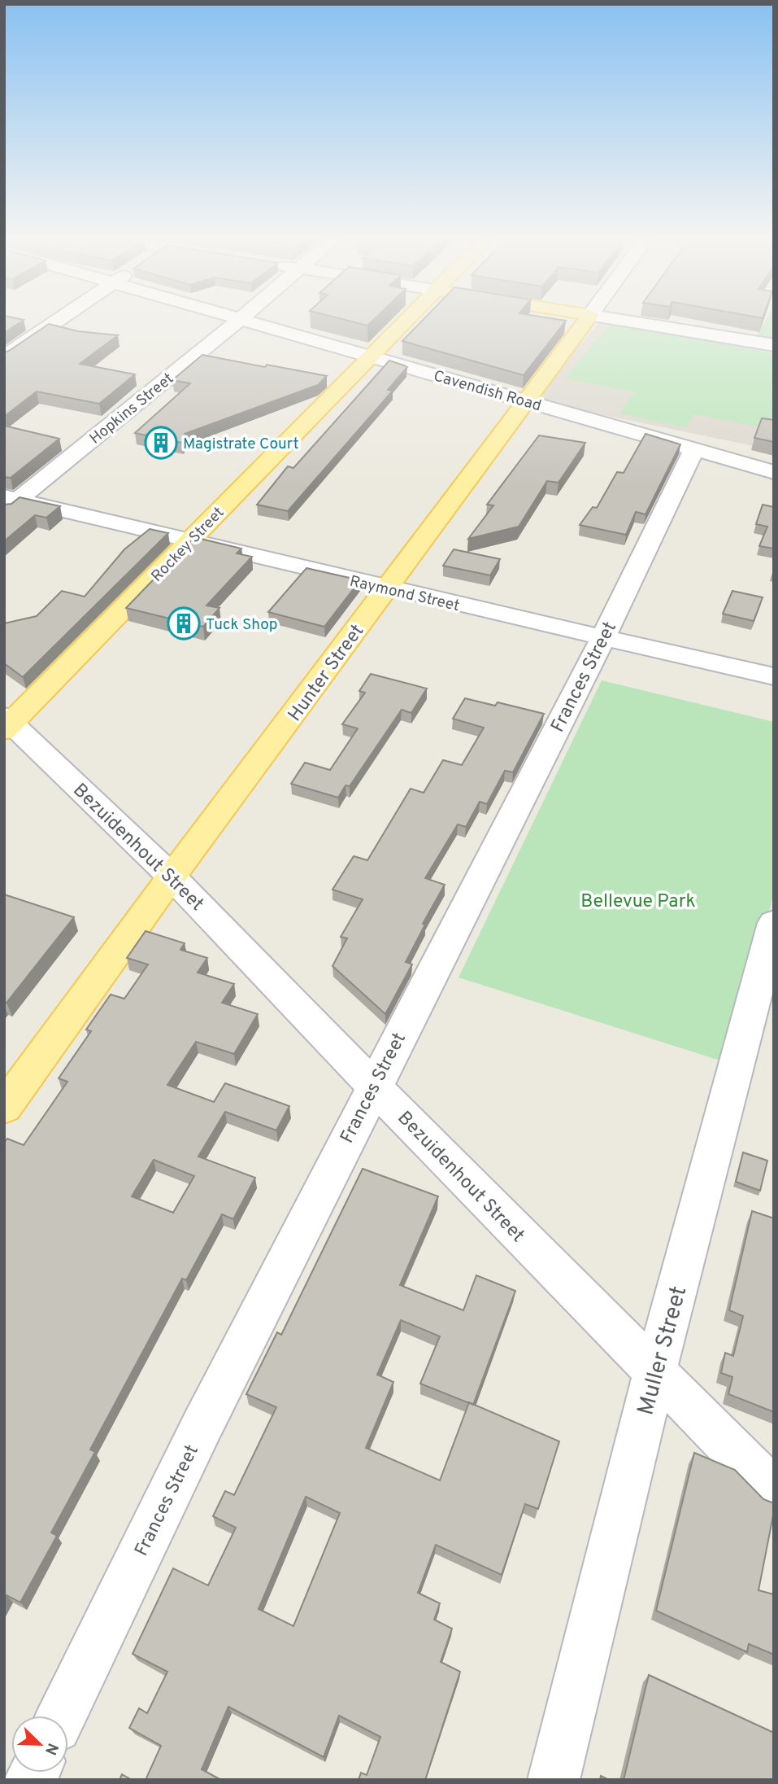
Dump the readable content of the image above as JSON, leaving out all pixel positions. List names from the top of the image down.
{
  "streets": {
    "main road": ["Rockey Street", "Hunter Street"],
    "street": [
      "Cavendish Road",
      "Hopkins Street",
      "Raymond Street",
      "Frances Street",
      "Bezuidenhout Street",
      "Muller Street"
    ]
  },
  "crossings": [
    ["Cavendish Road", "Rockey Street"],
    ["Cavendish Road", "Hunter Street"],
    ["Cavendish Road", "Frances Street"],
    ["Hopkins Street", "Raymond Street"],
    ["Rockey Street", "Raymond Street"],
    ["Rockey Street", "Bezuidenhout Street"],
    ["Raymond Street", "Hunter Street"],
    ["Raymond Street", "Frances Street"],
    ["Hunter Street", "Bezuidenhout Street"],
    ["Frances Street", "Bezuidenhout Street"],
    ["Bezuidenhout Street", "Muller Street"]
  ],
  "parks": ["Bellevue Park"],
  "places": {
    "building": ["Magistrate Court", "Tuck Shop"]
  },
  "north": "bottom right"
}
